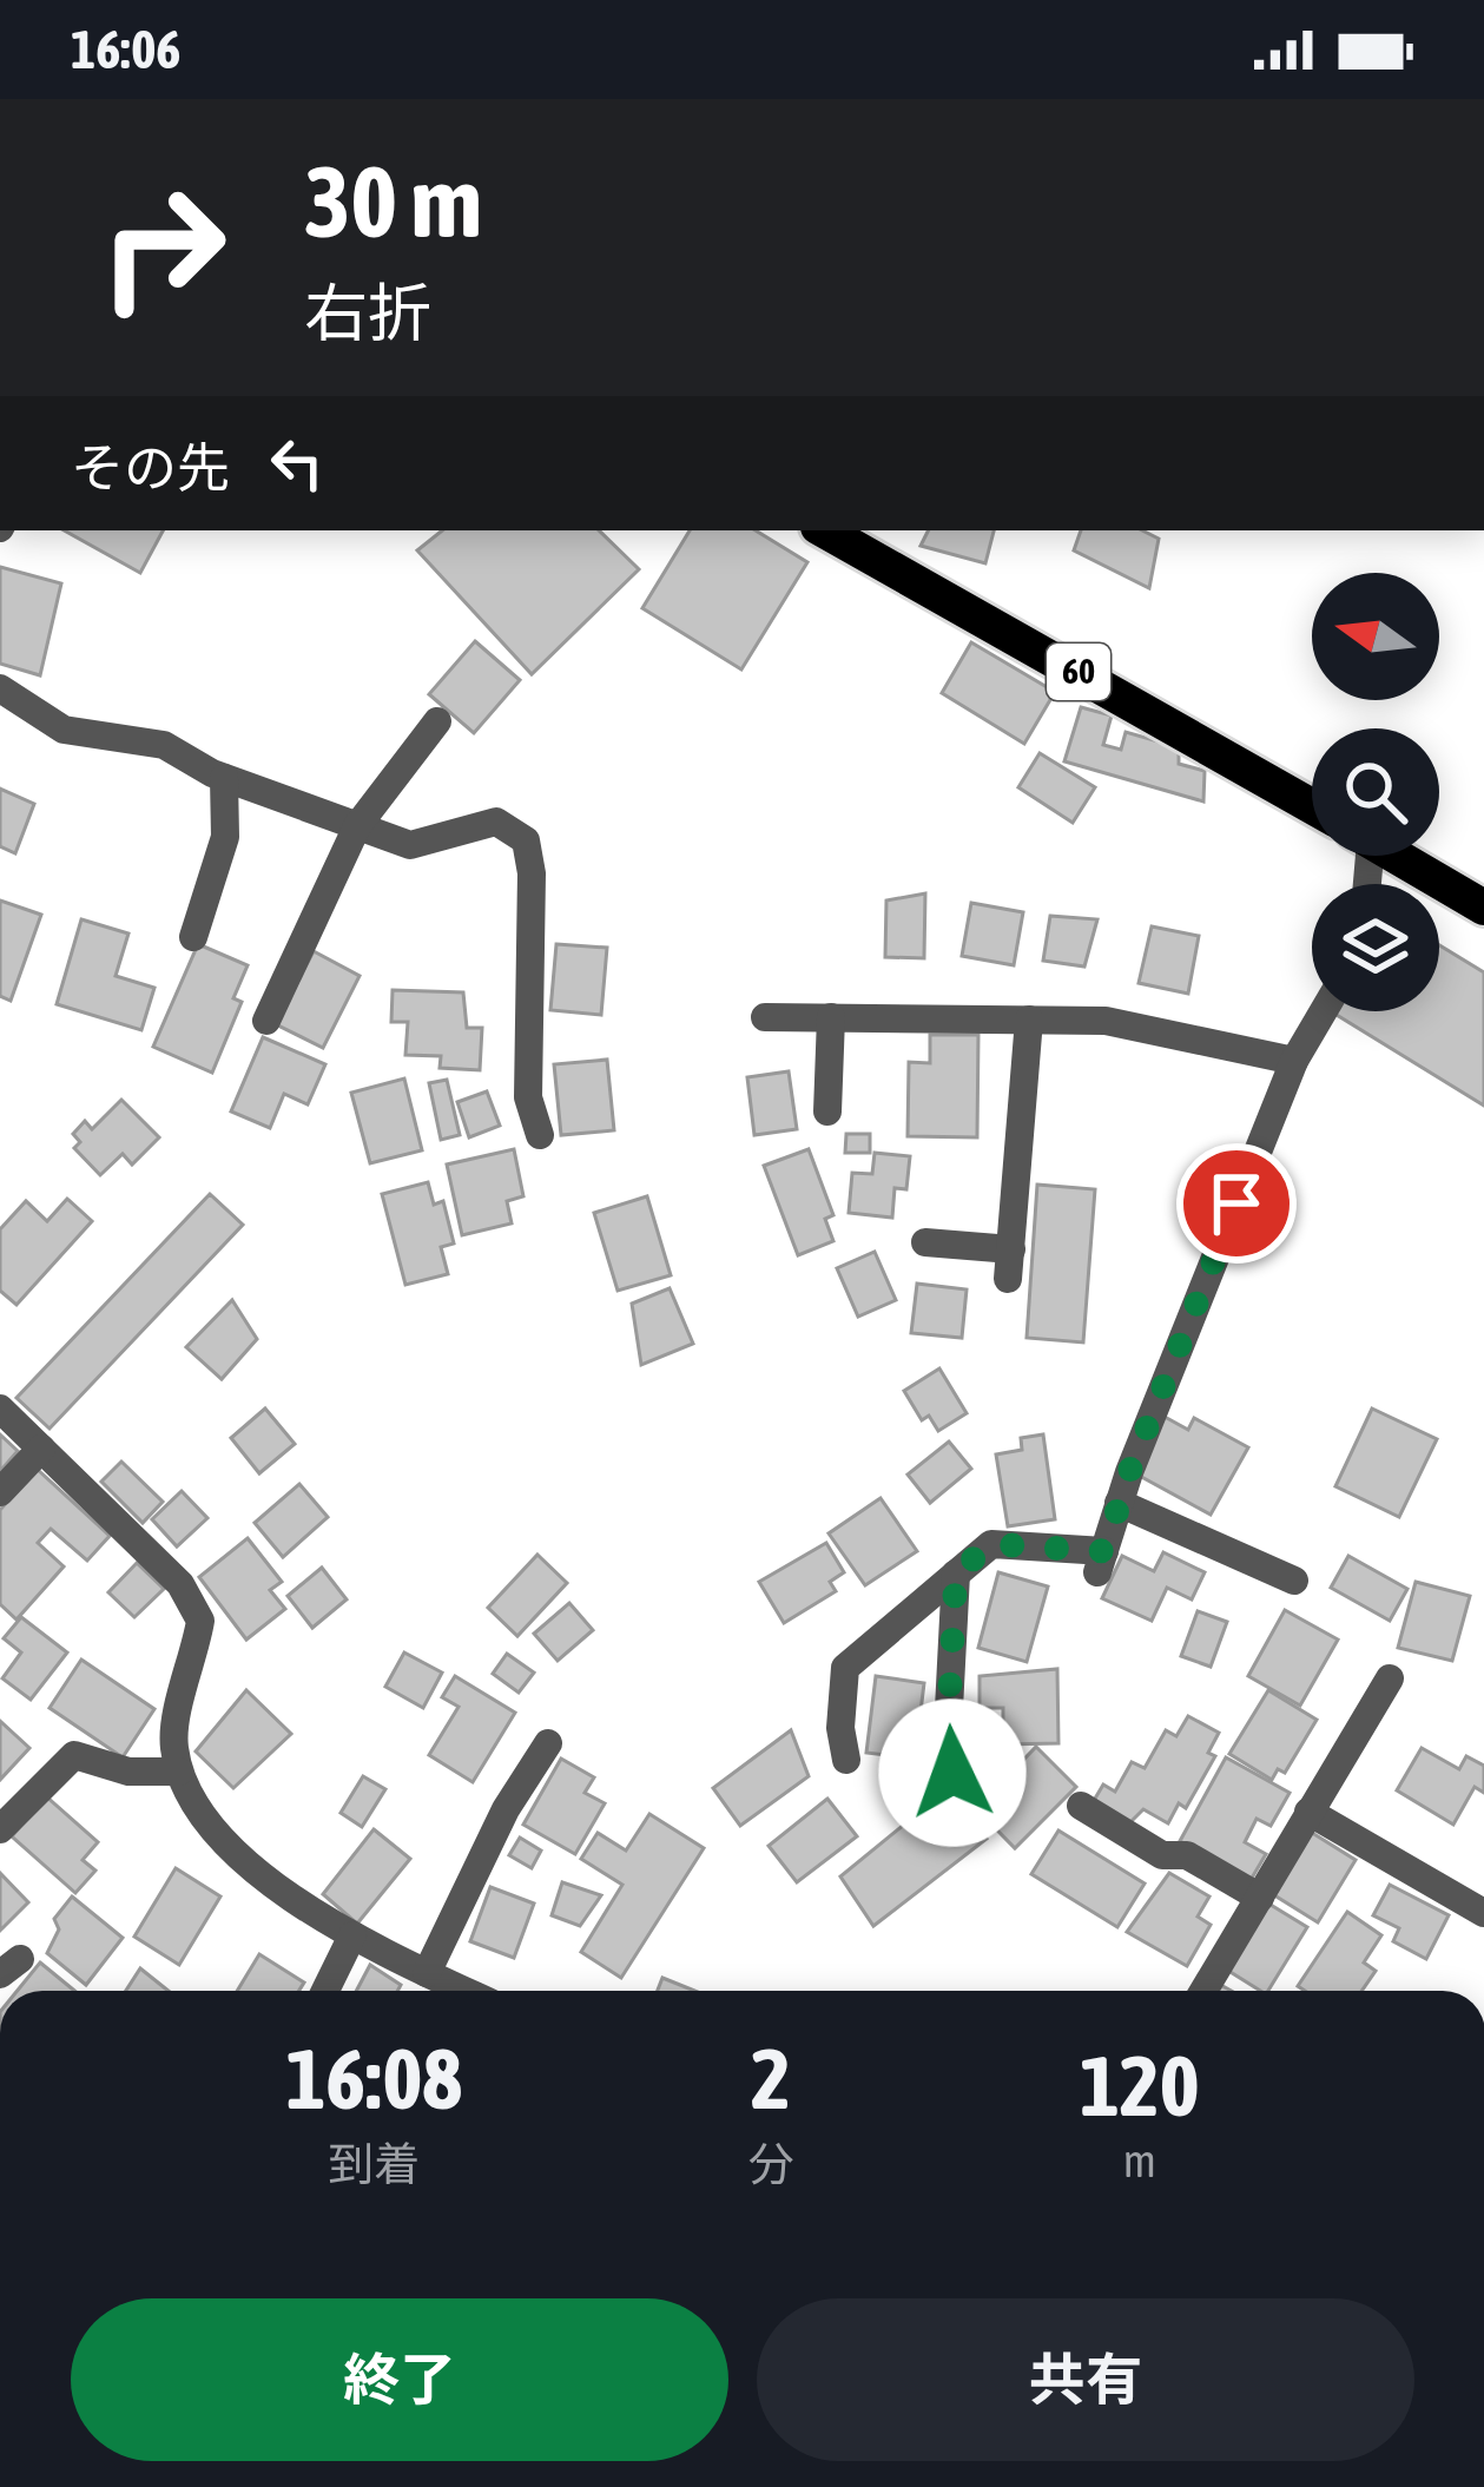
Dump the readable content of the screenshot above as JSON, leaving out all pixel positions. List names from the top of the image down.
{
  "streets": {
    "main road": ["60"]
  },
  "north": "left",
  "page": {
    "status": "16:06",
    "turn": ["30 m", "右折"],
    "then": "その先",
    "eta": [
      "16:08",
      "到着",
      "2",
      "分",
      "120",
      "m"
    ],
    "buttons": ["終了", "共有"]
  }
}
